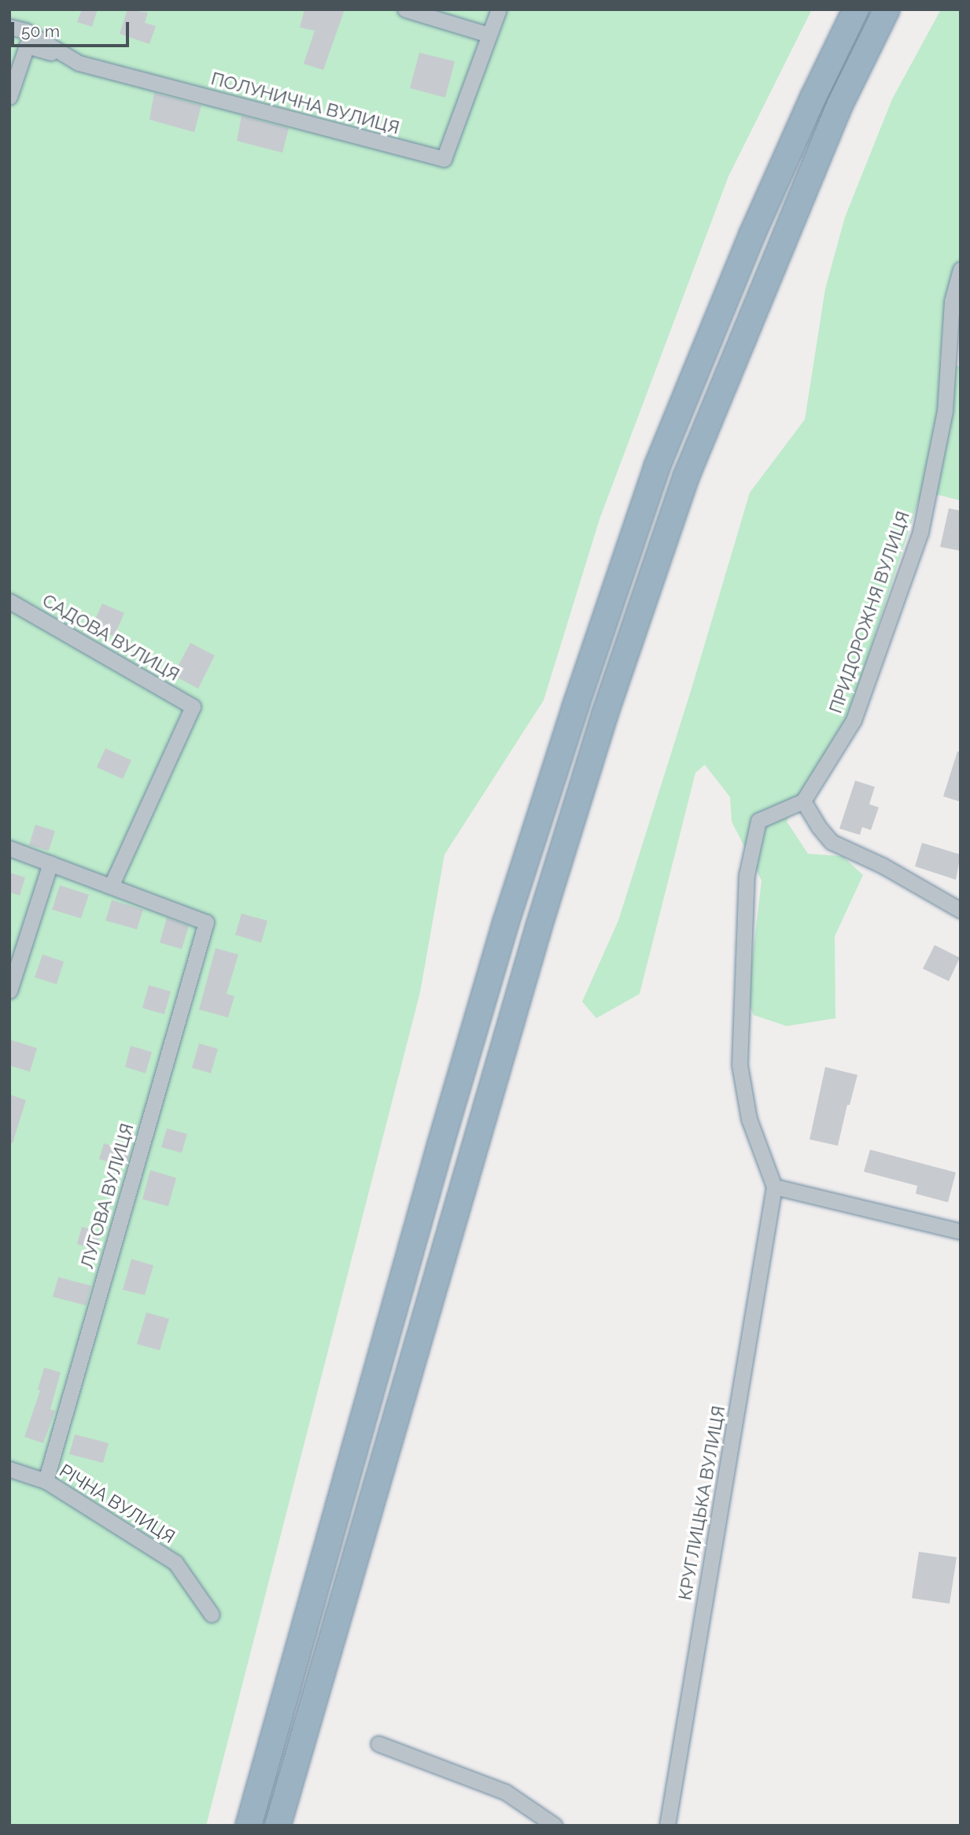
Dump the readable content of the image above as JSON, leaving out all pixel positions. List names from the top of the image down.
{
  "streets": {
    "street": [
      "ПОЛУНИЧНА ВУЛИЦЯ",
      "ПРИДОРОЖНЯ ВУЛИЦЯ",
      "САДОВА ВУЛИЦЯ",
      "ЛУГОВА ВУЛИЦЯ",
      "КРУГЛИЦЬКА ВУЛИЦЯ",
      "РІЧНА ВУЛИЦЯ"
    ]
  },
  "crossings": [
    ["САДОВА ВУЛИЦЯ", "ЛУГОВА ВУЛИЦЯ"],
    ["ЛУГОВА ВУЛИЦЯ", "РІЧНА ВУЛИЦЯ"]
  ],
  "scale_bar": "50 m"
}
